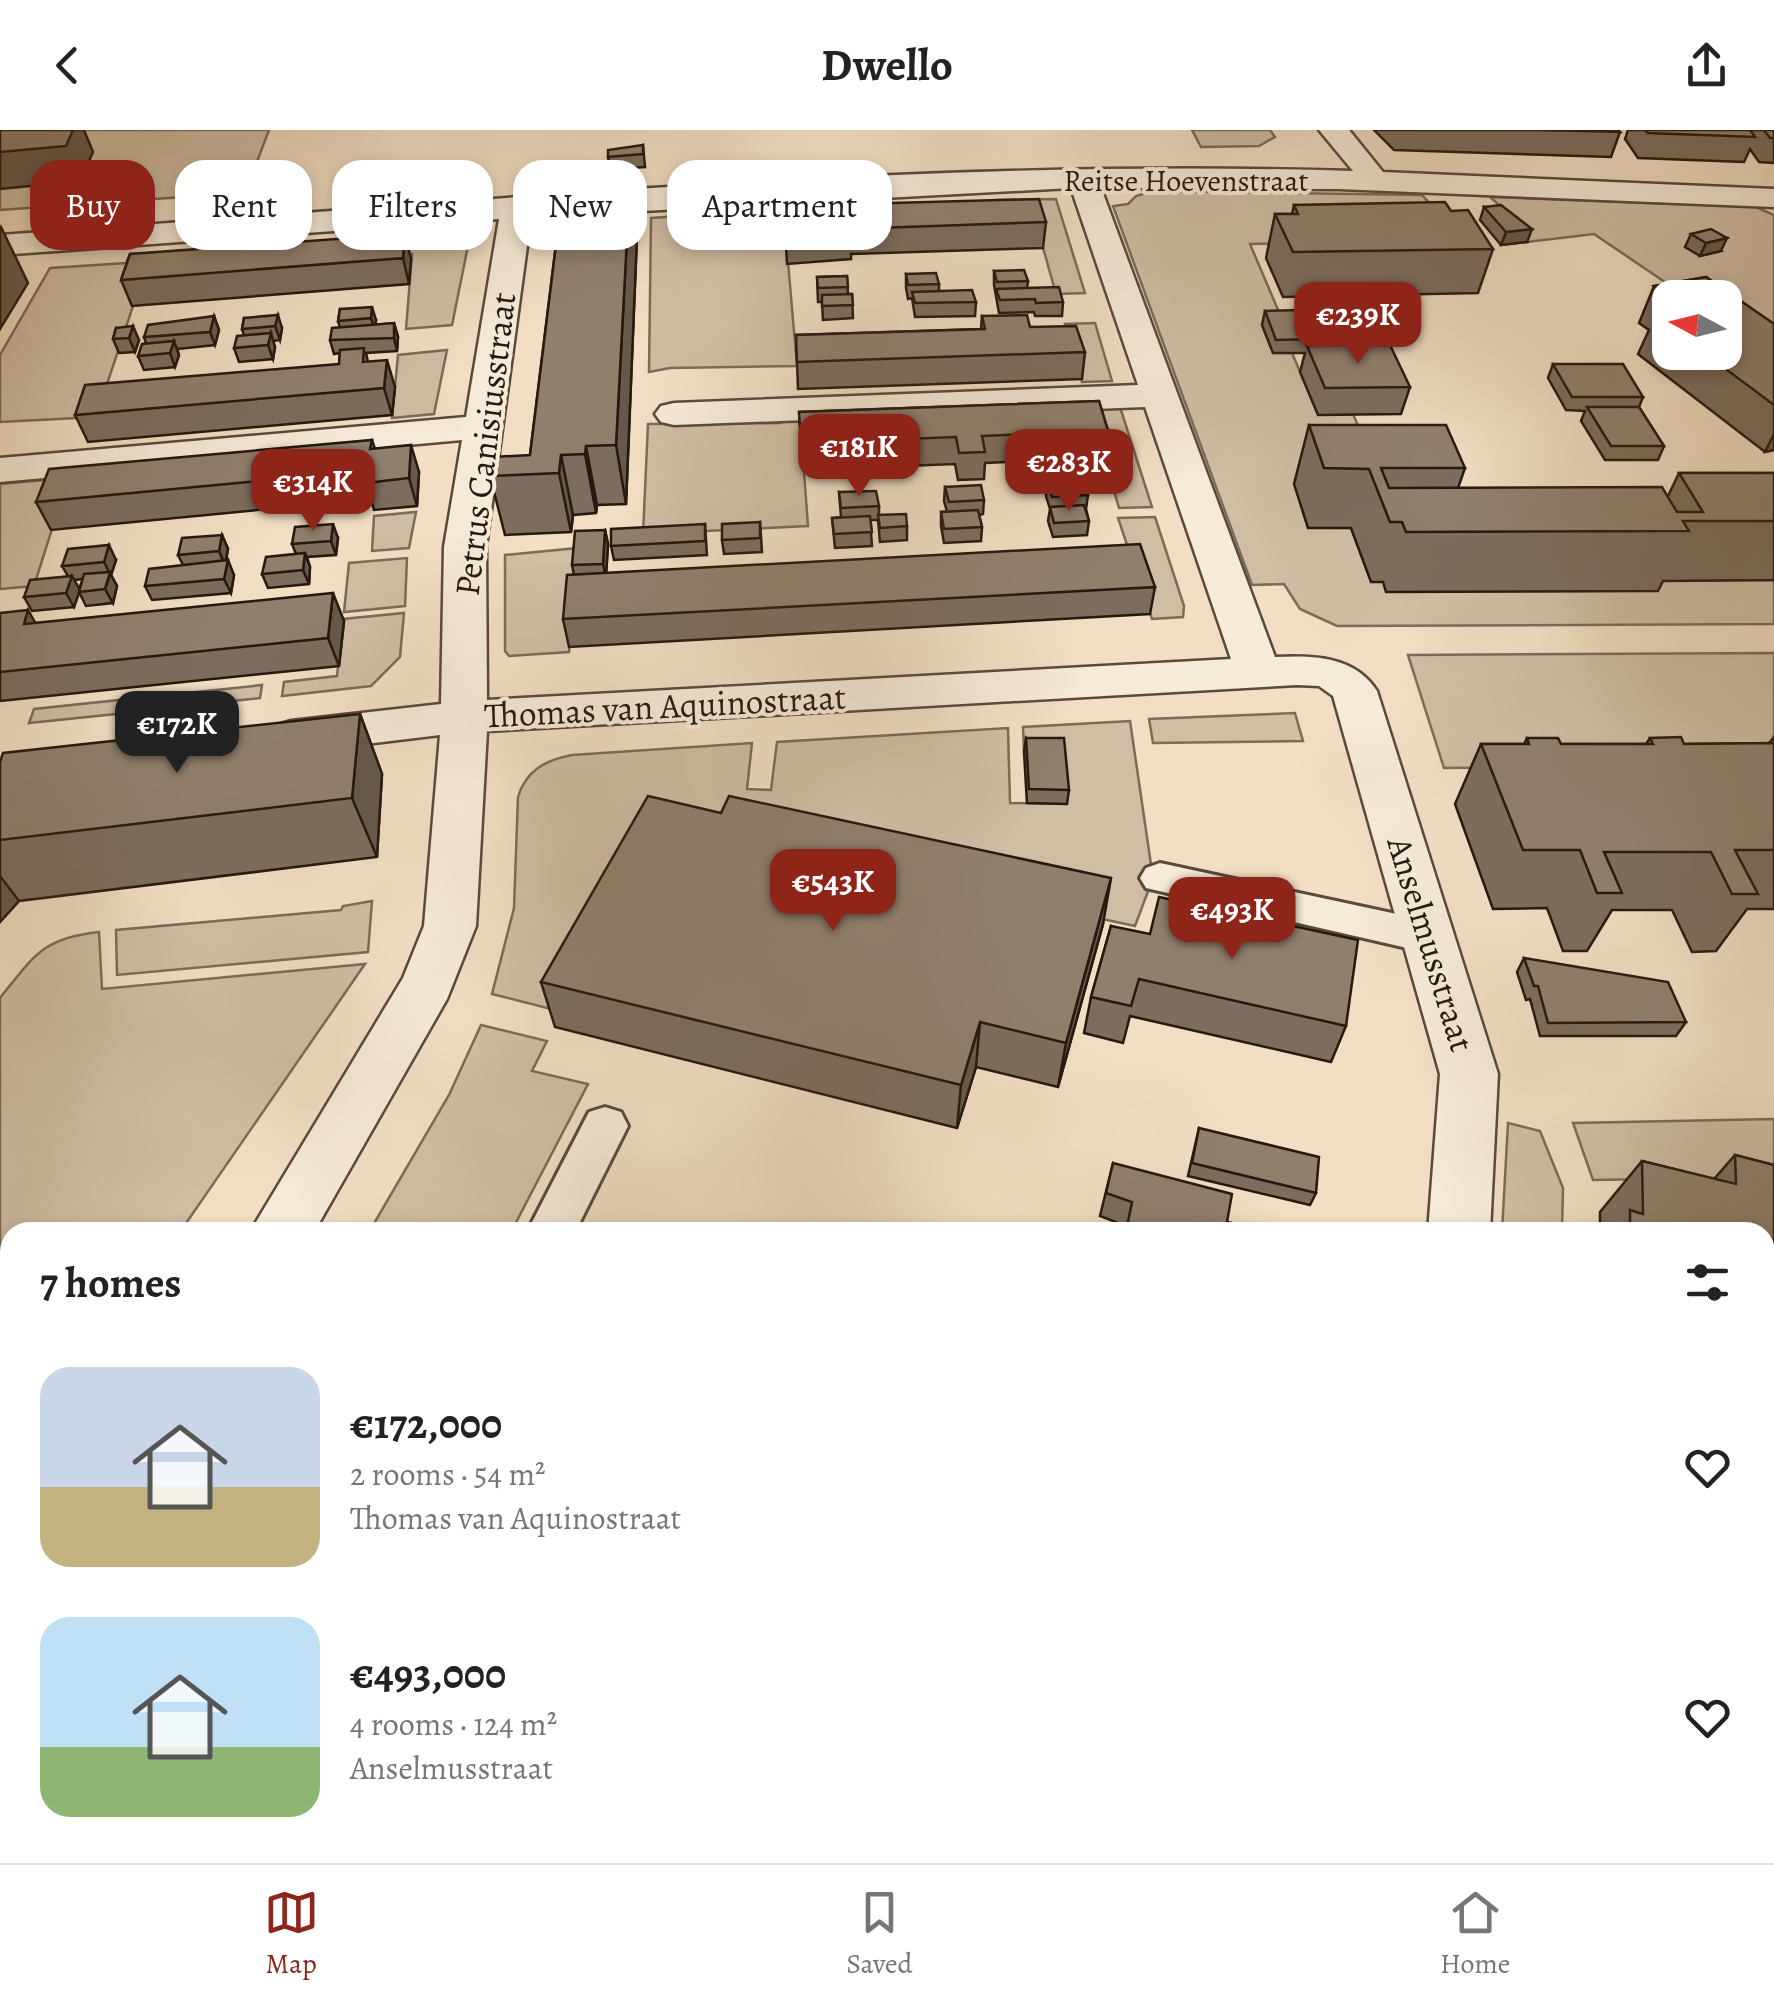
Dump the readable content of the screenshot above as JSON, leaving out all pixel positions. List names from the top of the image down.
{
  "streets": {
    "street": [
      "Reitse Hoevenstraat",
      "Petrus Canisiusstraat",
      "Thomas van Aquinostraat",
      "Anselmusstraat"
    ]
  },
  "crossings": [
    ["Petrus Canisiusstraat", "Thomas van Aquinostraat"],
    ["Thomas van Aquinostraat", "Anselmusstraat"]
  ],
  "north": "left",
  "page": {
    "header": "Dwello",
    "chip": [
      "Buy",
      "Rent",
      "Filters",
      "New",
      "Apartment"
    ],
    "price": [
      "€239K",
      "€181K",
      "€283K",
      "€314K",
      "€172K",
      "€543K",
      "€493K"
    ],
    "heading": "7 homes",
    "list": [
      {
        "name": "€172,000",
        "note": "2 rooms · 54 m² · Thomas van Aquinostraat"
      },
      {
        "name": "€493,000",
        "note": "4 rooms · 124 m² · Anselmusstraat"
      }
    ],
    "tabs": ["Map", "Saved", "Home"]
  }
}
